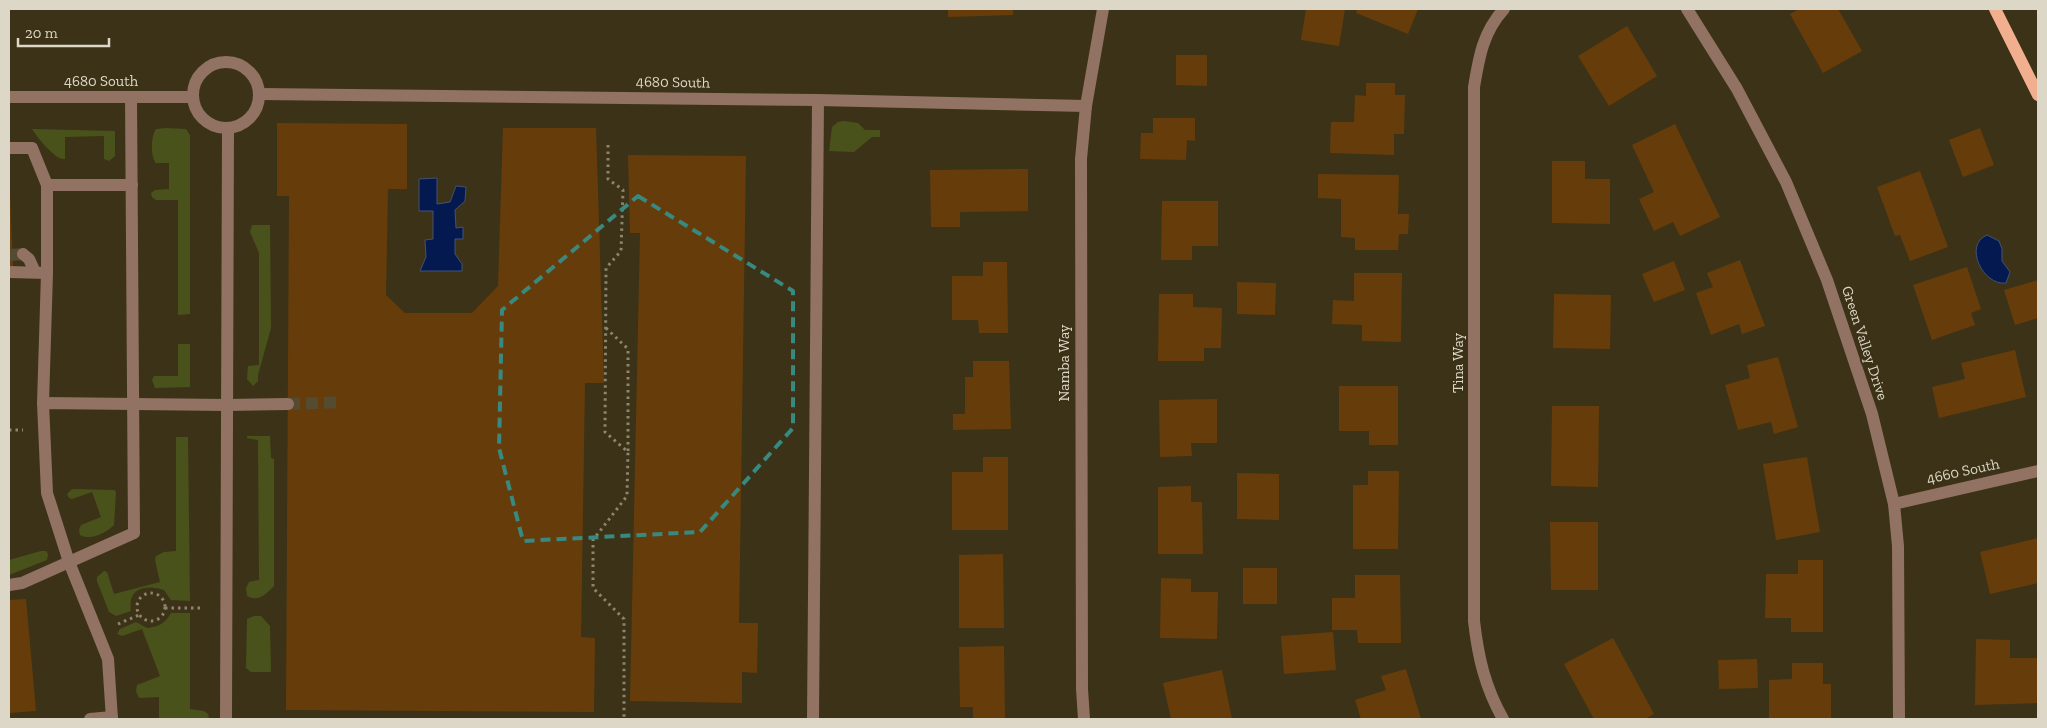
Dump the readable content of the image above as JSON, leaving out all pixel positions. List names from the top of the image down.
{
  "streets": {
    "street": [
      "4680 South",
      "Green Valley Drive",
      "Namba Way",
      "Tina Way",
      "4660 South"
    ]
  },
  "crossings": [
    ["4680 South", "Namba Way"],
    ["Green Valley Drive", "4660 South"]
  ],
  "scale_bar": "20 m"
}
